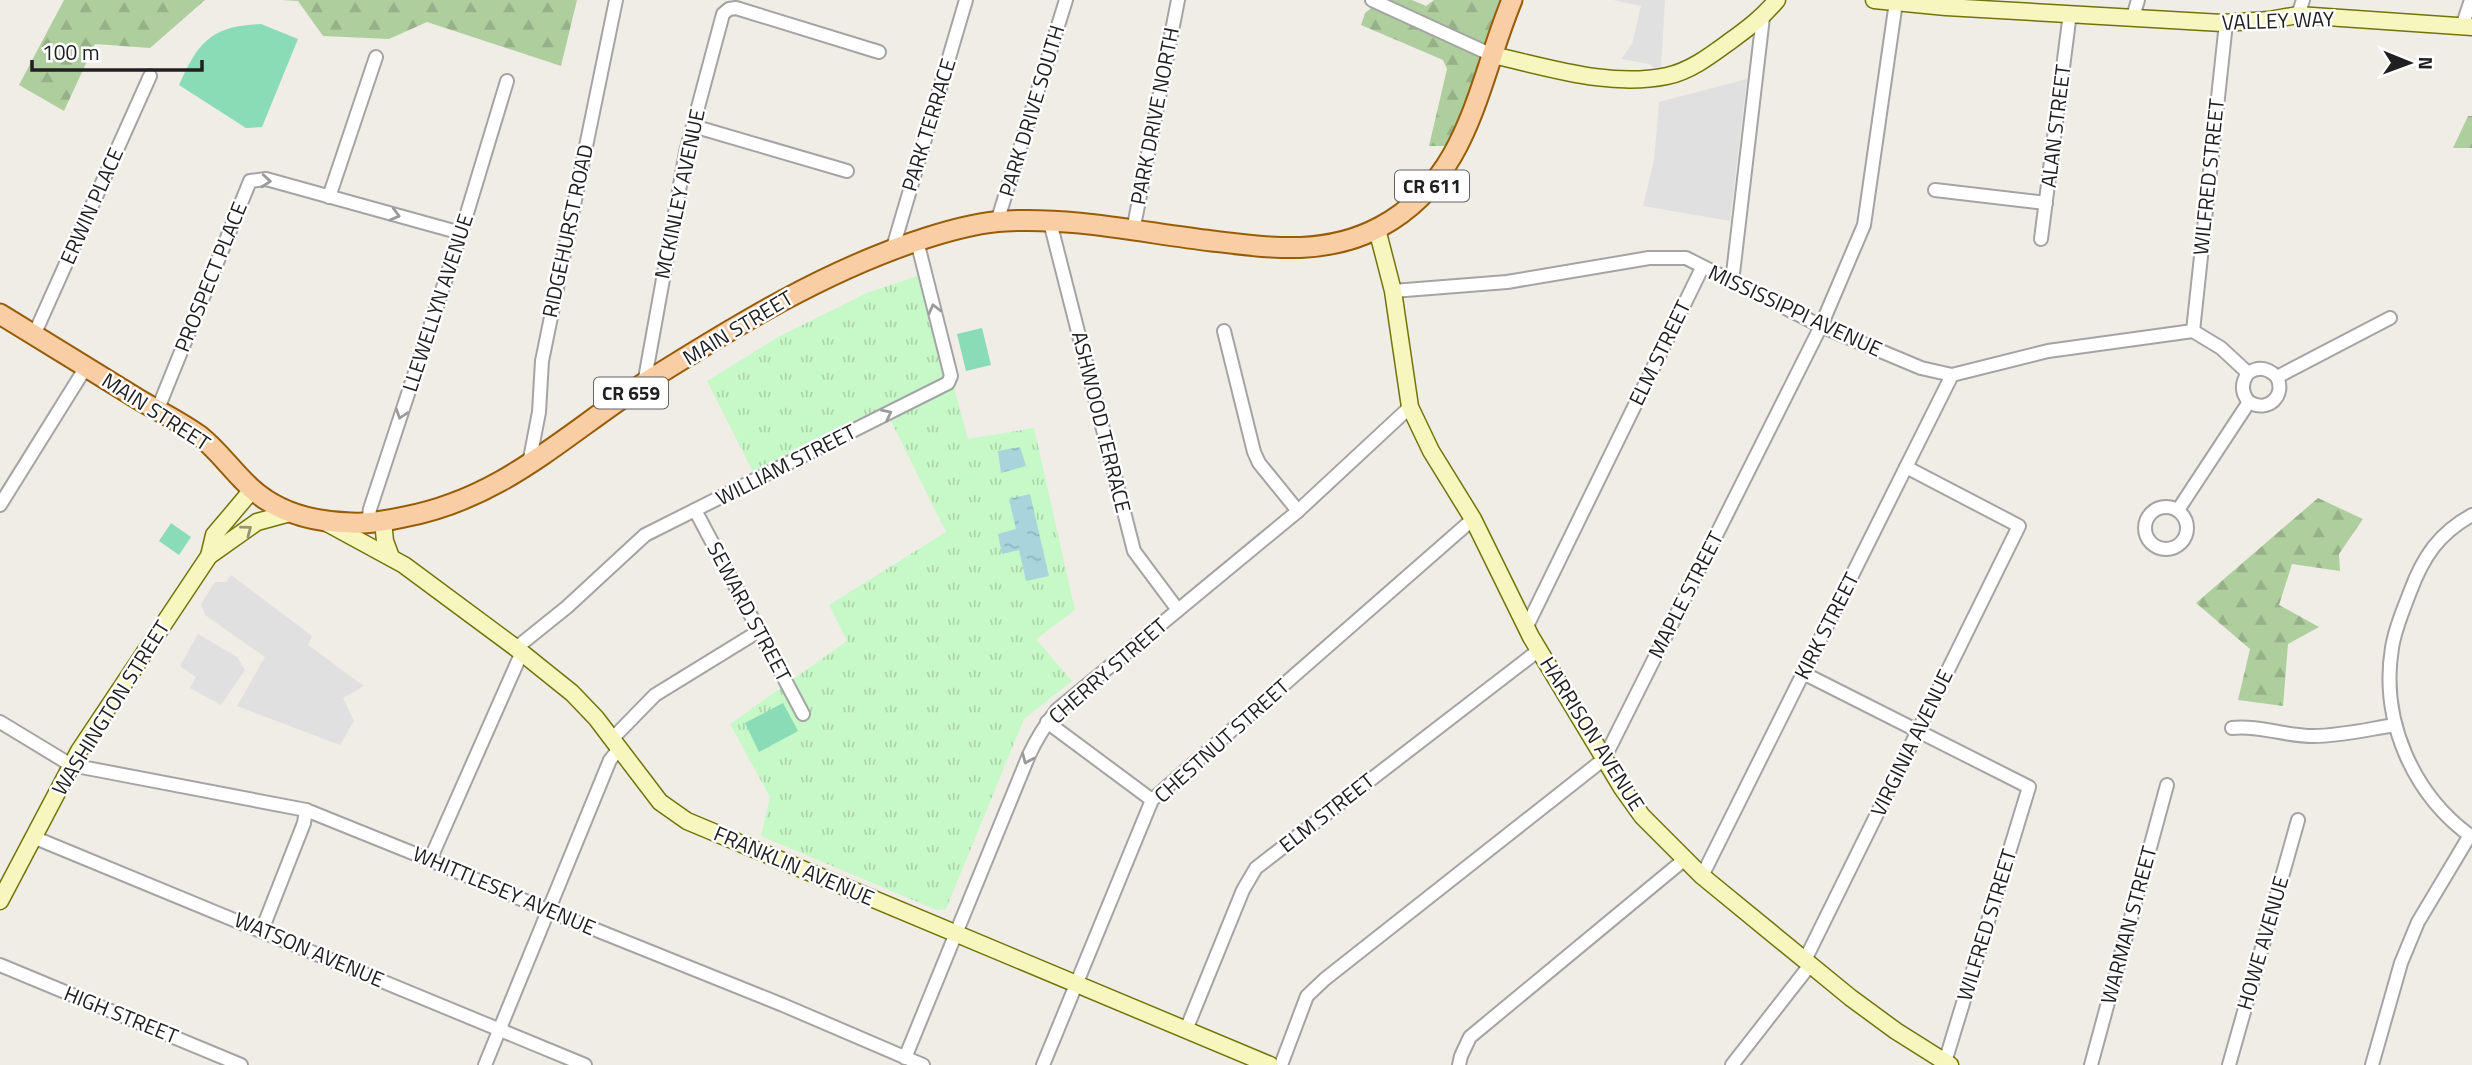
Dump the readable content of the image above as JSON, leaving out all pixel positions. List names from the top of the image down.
{
  "streets": {
    "main road": ["CR 611", "MAIN STREET", "CR 659"],
    "street": [
      "VALLEY WAY",
      "PARK DRIVE SOUTH",
      "PARK DRIVE NORTH",
      "PARK TERRACE",
      "ALAN STREET",
      "WILFRED STREET",
      "MCKINLEY AVENUE",
      "ERWIN PLACE",
      "RIDGEHURST ROAD",
      "PROSPECT PLACE",
      "LLEWELLYN AVENUE",
      "MISSISSIPPI AVENUE",
      "ELM STREET",
      "ASHWOOD TERRACE",
      "WILLIAM STREET",
      "MAPLE STREET",
      "SEWARD STREET",
      "KIRK STREET",
      "CHERRY STREET",
      "WASHINGTON STREET",
      "HARRISON AVENUE",
      "CHESTNUT STREET",
      "VIRGINIA AVENUE",
      "FRANKLIN AVENUE",
      "WHITTLESEY AVENUE",
      "WARMAN STREET",
      "HOWE AVENUE",
      "WATSON AVENUE",
      "HIGH STREET"
    ]
  },
  "crossings": [
    ["VALLEY WAY", "ALAN STREET"],
    ["VALLEY WAY", "WILFRED STREET"],
    ["VALLEY WAY", "MAPLE STREET"],
    ["PARK DRIVE SOUTH", "MAIN STREET"],
    ["PARK DRIVE NORTH", "MAIN STREET"],
    ["PARK TERRACE", "MAIN STREET"],
    ["WILFRED STREET", "MISSISSIPPI AVENUE"],
    ["WILFRED STREET", "HARRISON AVENUE"],
    ["WILFRED STREET", "VIRGINIA AVENUE"],
    ["CR 611", "MAIN STREET"],
    ["MCKINLEY AVENUE", "MAIN STREET"],
    ["ERWIN PLACE", "MAIN STREET"],
    ["RIDGEHURST ROAD", "MAIN STREET"],
    ["PROSPECT PLACE", "MAIN STREET"],
    ["LLEWELLYN AVENUE", "MAIN STREET"],
    ["MISSISSIPPI AVENUE", "ELM STREET"],
    ["MISSISSIPPI AVENUE", "MAPLE STREET"],
    ["MISSISSIPPI AVENUE", "KIRK STREET"],
    ["MISSISSIPPI AVENUE", "HARRISON AVENUE"],
    ["MAIN STREET", "ASHWOOD TERRACE"],
    ["MAIN STREET", "WILLIAM STREET"],
    ["MAIN STREET", "WASHINGTON STREET"],
    ["MAIN STREET", "FRANKLIN AVENUE"],
    ["ELM STREET", "HARRISON AVENUE"],
    ["ELM STREET", "FRANKLIN AVENUE"],
    ["ASHWOOD TERRACE", "CHERRY STREET"],
    ["WILLIAM STREET", "SEWARD STREET"],
    ["WILLIAM STREET", "FRANKLIN AVENUE"],
    ["WILLIAM STREET", "WHITTLESEY AVENUE"],
    ["MAPLE STREET", "HARRISON AVENUE"],
    ["KIRK STREET", "HARRISON AVENUE"],
    ["KIRK STREET", "VIRGINIA AVENUE"],
    ["CHERRY STREET", "HARRISON AVENUE"],
    ["CHERRY STREET", "FRANKLIN AVENUE"],
    ["CHERRY STREET", "WHITTLESEY AVENUE"],
    ["WASHINGTON STREET", "WHITTLESEY AVENUE"],
    ["WASHINGTON STREET", "WATSON AVENUE"],
    ["HARRISON AVENUE", "CHESTNUT STREET"],
    ["HARRISON AVENUE", "VIRGINIA AVENUE"],
    ["CHESTNUT STREET", "FRANKLIN AVENUE"]
  ],
  "one_way": ["PROSPECT PLACE", "LLEWELLYN AVENUE", "WILLIAM STREET"],
  "scale_bar": "100 m",
  "north": "right"
}
